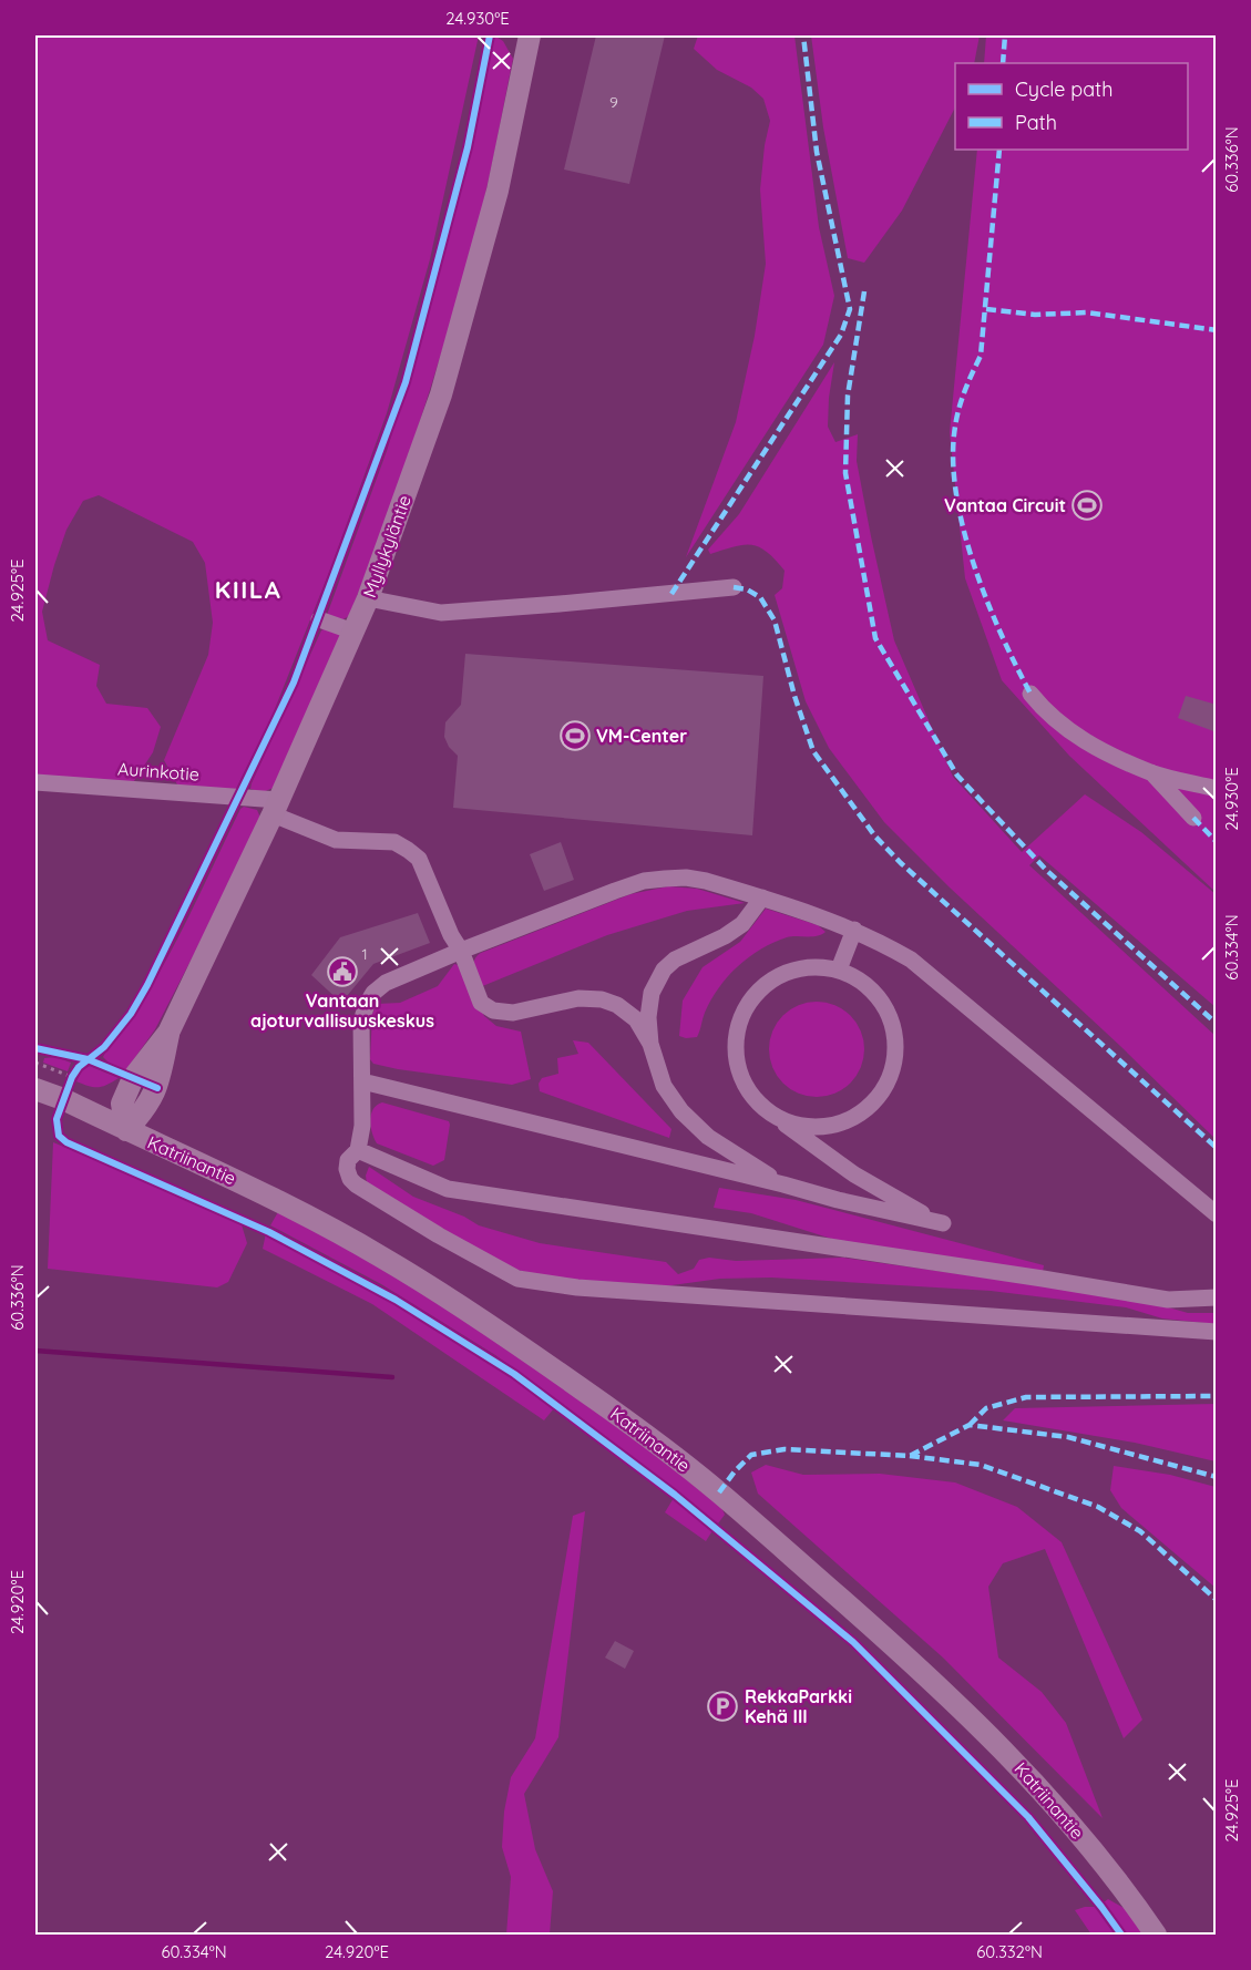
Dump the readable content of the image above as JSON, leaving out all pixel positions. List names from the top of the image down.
{
  "streets": {
    "main road": ["Myllykyläntie", "Katriinantie"],
    "street": ["Aurinkotie"]
  },
  "crossings": [
    ["Myllykyläntie", "Aurinkotie"],
    ["Myllykyläntie", "Katriinantie"]
  ],
  "districts": ["KIILA"],
  "places": {
    "sports": ["Vantaa Circuit", "VM-Center"],
    "public building": ["Vantaan ajoturvallisuuskeskus"],
    "parking": ["RekkaParkki Kehä III"]
  },
  "house_numbers": ["9", "1"],
  "legend": ["Cycle path", "Path"],
  "coordinates": [
    "24.930°E",
    "60.336°N",
    "24.925°E",
    "60.334°N",
    "24.920°E",
    "60.332°N"
  ]
}
